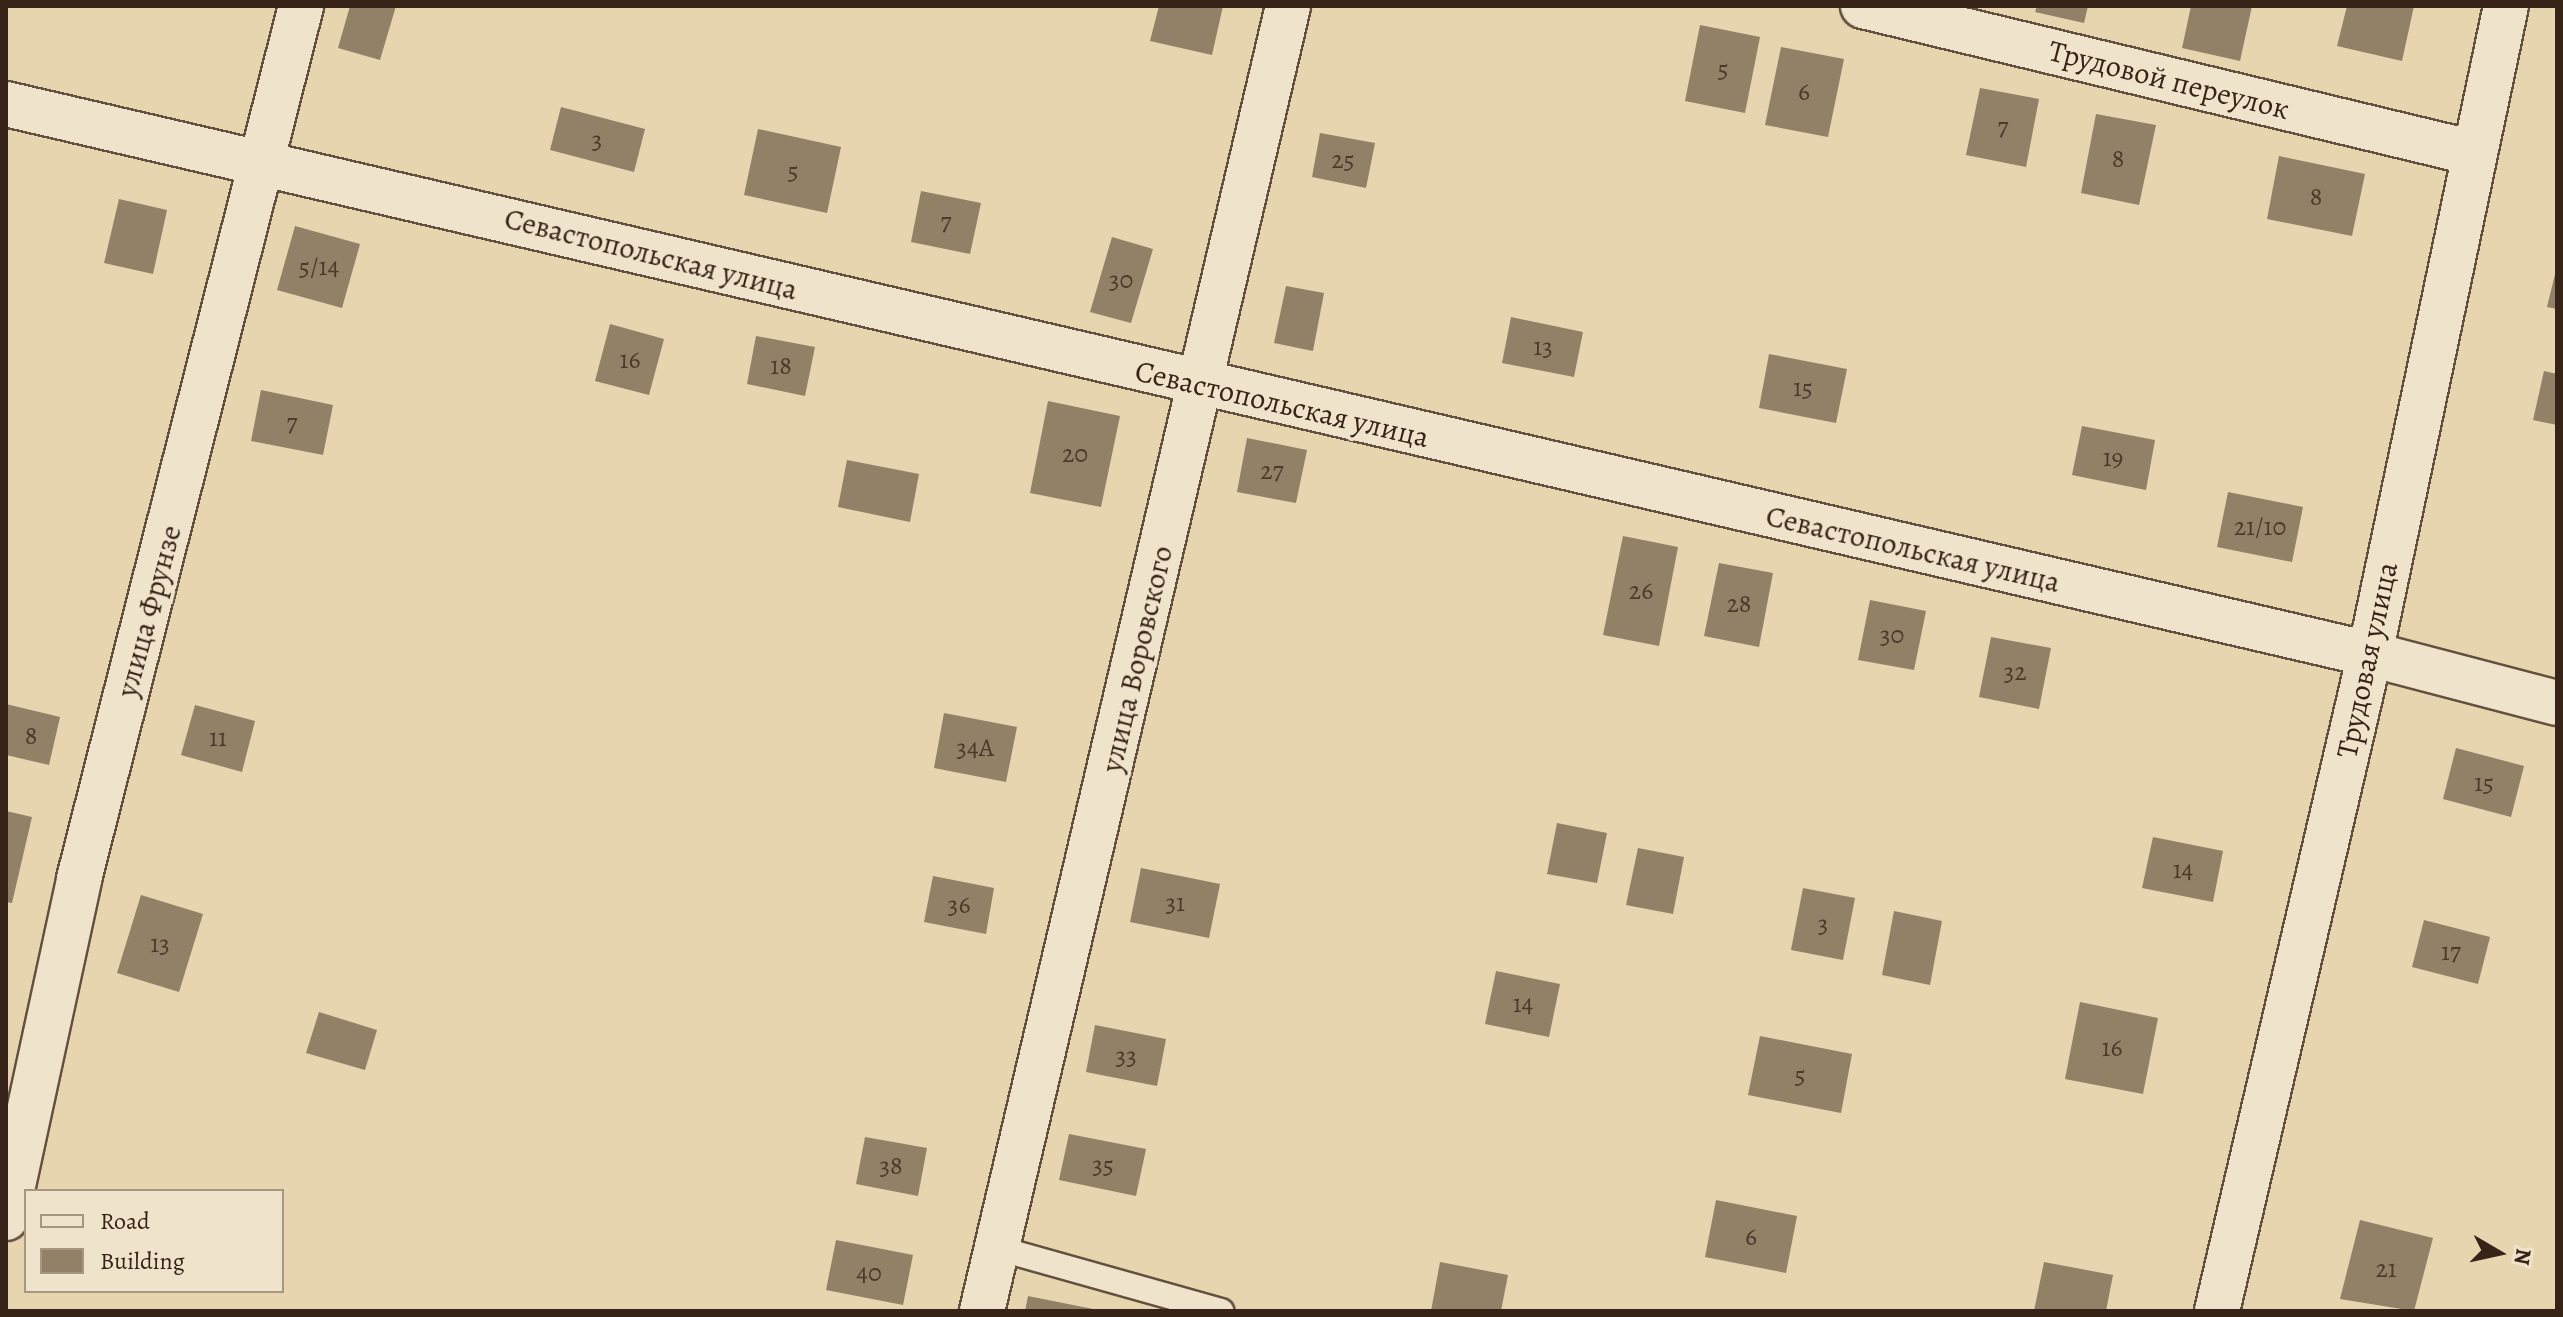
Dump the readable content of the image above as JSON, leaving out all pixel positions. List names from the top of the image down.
{
  "streets": {
    "street": [
      "Трудовой переулок",
      "Севастопольская улица",
      "улица Фрунзе",
      "улица Воровского",
      "Трудовая улица"
    ]
  },
  "crossings": [
    ["Трудовой переулок", "Трудовая улица"],
    ["Севастопольская улица", "улица Фрунзе"],
    ["Севастопольская улица", "улица Воровского"],
    ["Севастопольская улица", "Трудовая улица"]
  ],
  "house_numbers": [
    "5",
    "6",
    "7",
    "3",
    "8",
    "25",
    "5",
    "8",
    "7",
    "5/14",
    "30",
    "13",
    "16",
    "18",
    "15",
    "7",
    "20",
    "19",
    "27",
    "21/10",
    "26",
    "28",
    "30",
    "32",
    "8",
    "11",
    "34А",
    "15",
    "14",
    "31",
    "36",
    "3",
    "13",
    "17",
    "14",
    "16",
    "33",
    "5",
    "35",
    "38",
    "6",
    "21",
    "40"
  ],
  "legend": ["Road", "Building"],
  "north": "right"
}
